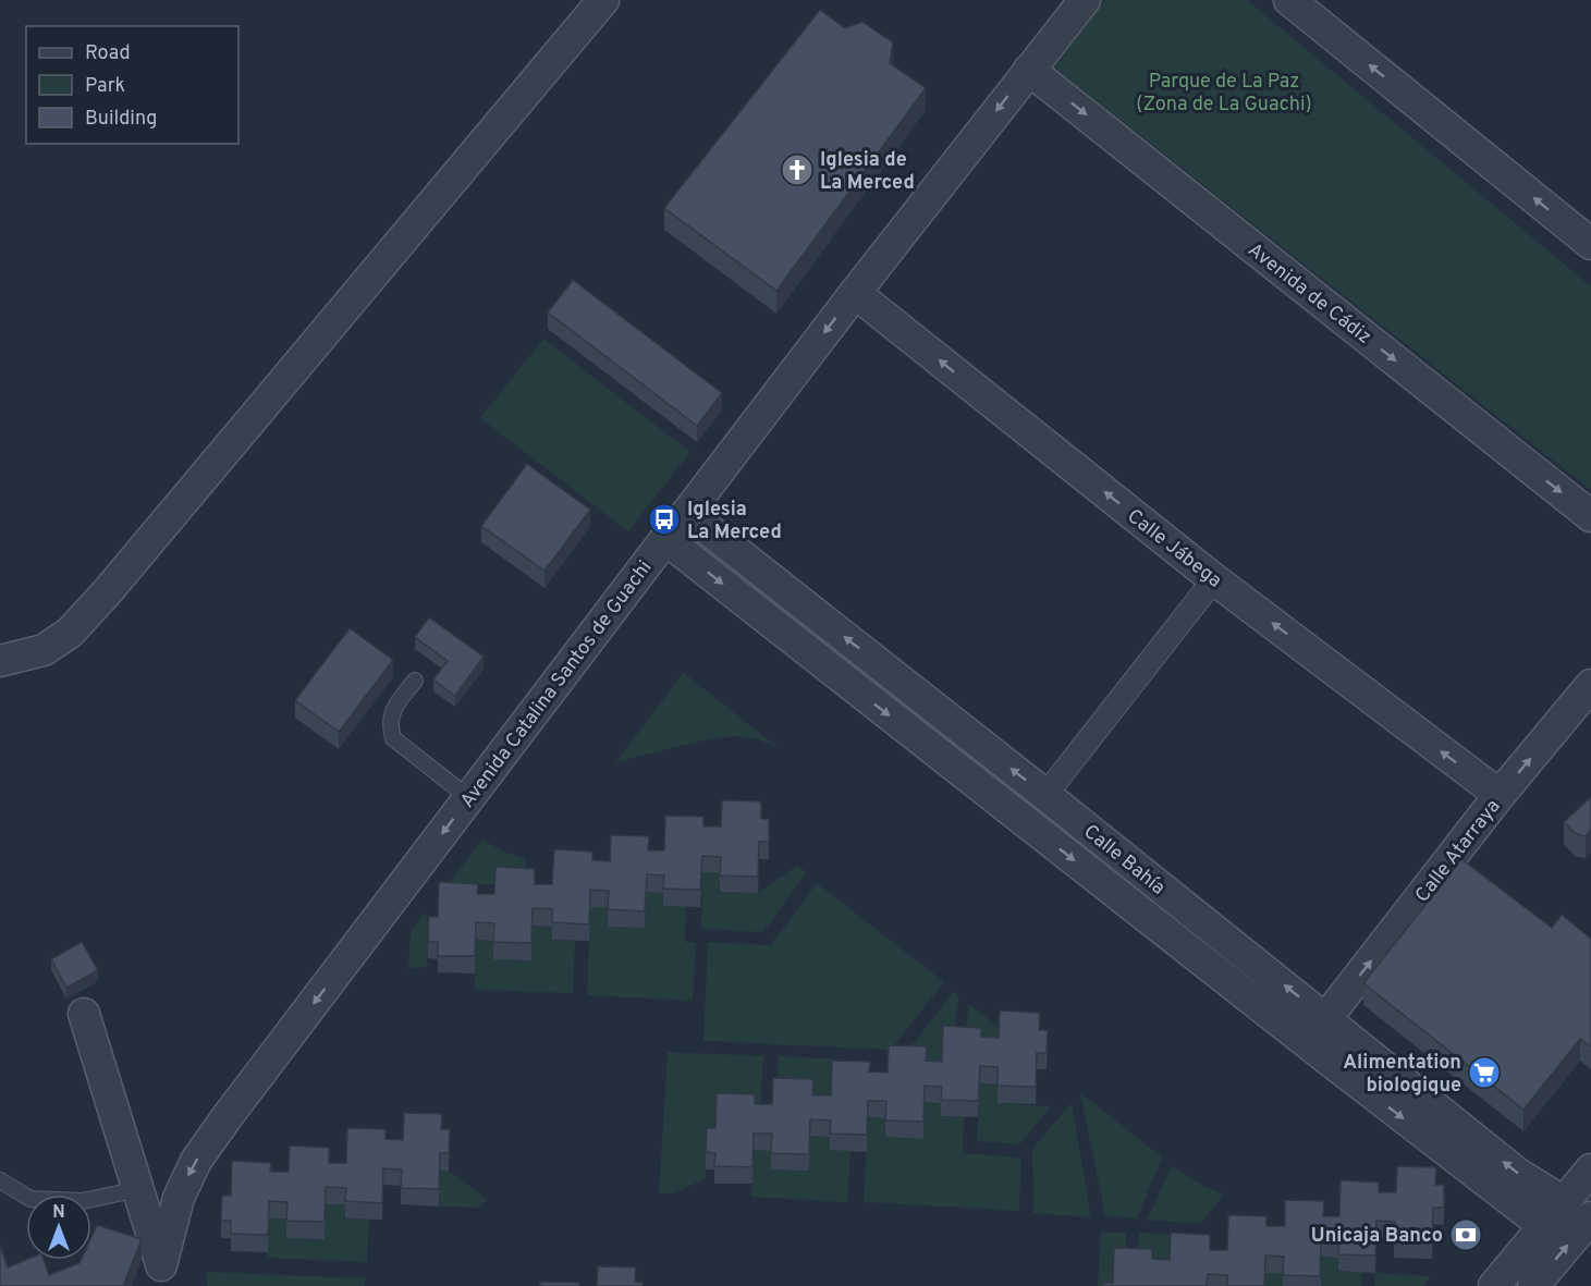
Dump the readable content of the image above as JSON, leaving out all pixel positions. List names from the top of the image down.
{
  "streets": {
    "street": [
      "Avenida de Cádiz",
      "Calle Jábega",
      "Avenida Catalina Santos de Guachi",
      "Calle Atarraya",
      "Calle Bahía"
    ]
  },
  "crossings": [
    ["Avenida de Cádiz", "Avenida Catalina Santos de Guachi"],
    ["Calle Jábega", "Avenida Catalina Santos de Guachi"],
    ["Calle Jábega", "Calle Atarraya"],
    ["Avenida Catalina Santos de Guachi", "Calle Bahía"],
    ["Calle Atarraya", "Calle Bahía"]
  ],
  "one_way": ["Calle Jábega", "Avenida Catalina Santos de Guachi", "Calle Atarraya"],
  "parks": ["Parque de La Paz (Zona de La Guachi)"],
  "places": {
    "church": ["Iglesia de La Merced"],
    "bus stop": ["Iglesia La Merced"],
    "supermarket": ["Alimentation biologique"],
    "bank": ["Unicaja Banco"]
  },
  "legend": ["Road", "Park", "Building"],
  "north": "top"
}
